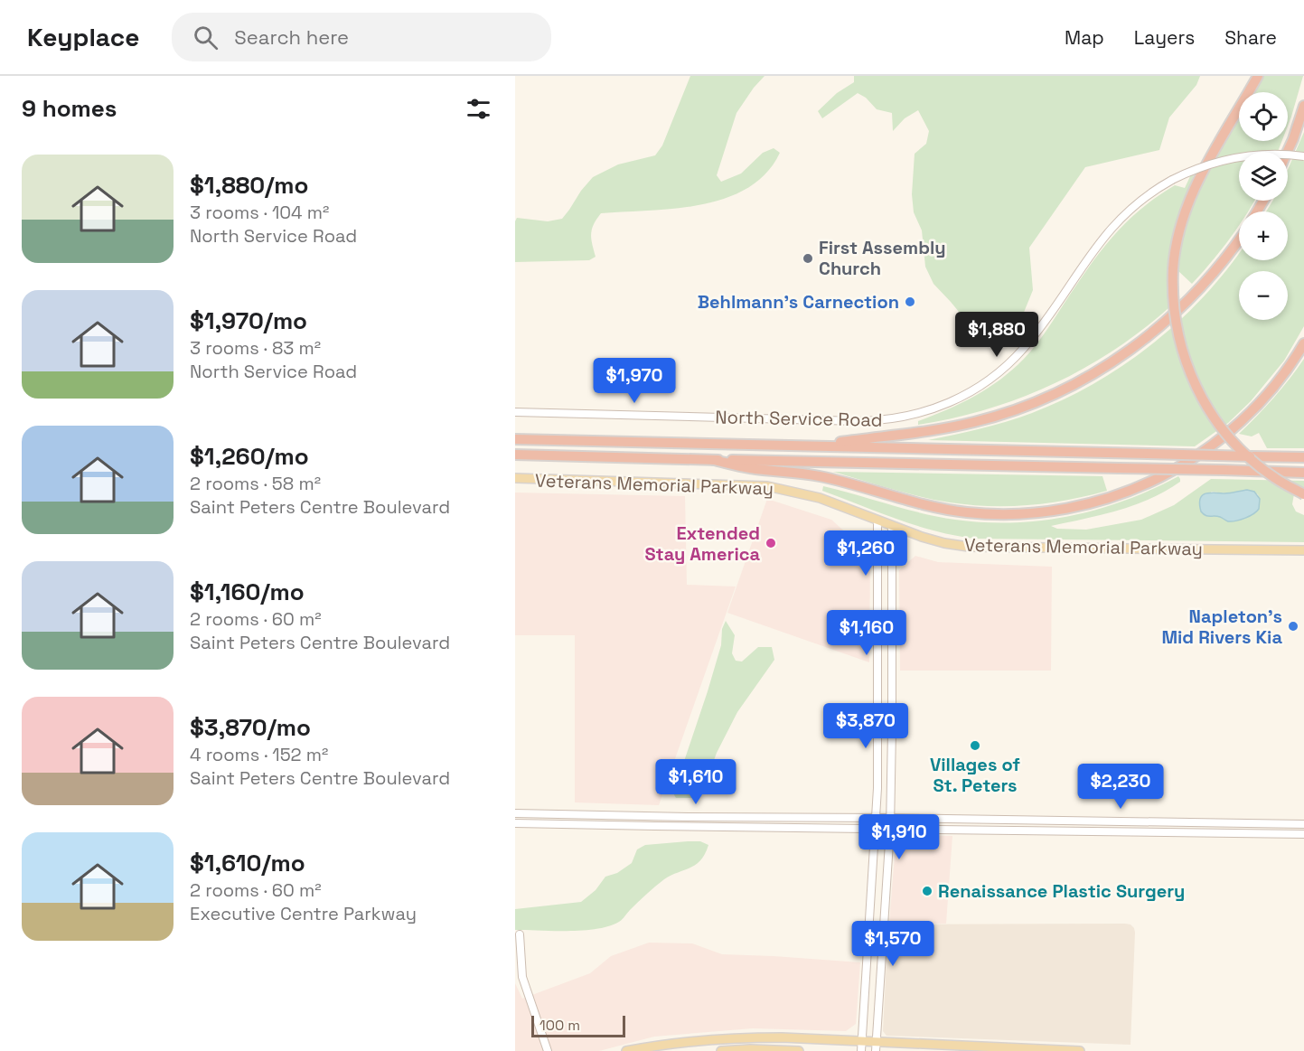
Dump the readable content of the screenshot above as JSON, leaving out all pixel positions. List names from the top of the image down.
{
  "streets": {
    "main road": ["Veterans Memorial Parkway"],
    "street": ["North Service Road"]
  },
  "places": [
    "First Assembly Church",
    "Behlmann's Carnection",
    "Extended Stay America",
    "Napleton's Mid Rivers Kia",
    "Villages of St. Peters",
    "Renaissance Plastic Surgery"
  ],
  "scale_bar": "100 m",
  "page": {
    "header": "Keyplace",
    "search": "Search here",
    "nav": ["Map", "Layers", "Share"],
    "heading": "9 homes",
    "map_buttons": ["+", "−"],
    "list": [
      {
        "name": "$1,880/mo",
        "note": "3 rooms · 104 m² · North Service Road"
      },
      {
        "name": "$1,970/mo",
        "note": "3 rooms · 83 m² · North Service Road"
      },
      {
        "name": "$1,260/mo",
        "note": "2 rooms · 58 m² · Saint Peters Centre Boulevard"
      },
      {
        "name": "$1,160/mo",
        "note": "2 rooms · 60 m² · Saint Peters Centre Boulevard"
      },
      {
        "name": "$3,870/mo",
        "note": "4 rooms · 152 m² · Saint Peters Centre Boulevard"
      },
      {
        "name": "$1,610/mo",
        "note": "2 rooms · 60 m² · Executive Centre Parkway"
      }
    ],
    "price": [
      "$1,880",
      "$1,970",
      "$1,260",
      "$1,160",
      "$3,870",
      "$1,610",
      "$2,230",
      "$1,910",
      "$1,570"
    ],
    "scale": "100 m"
  }
}
